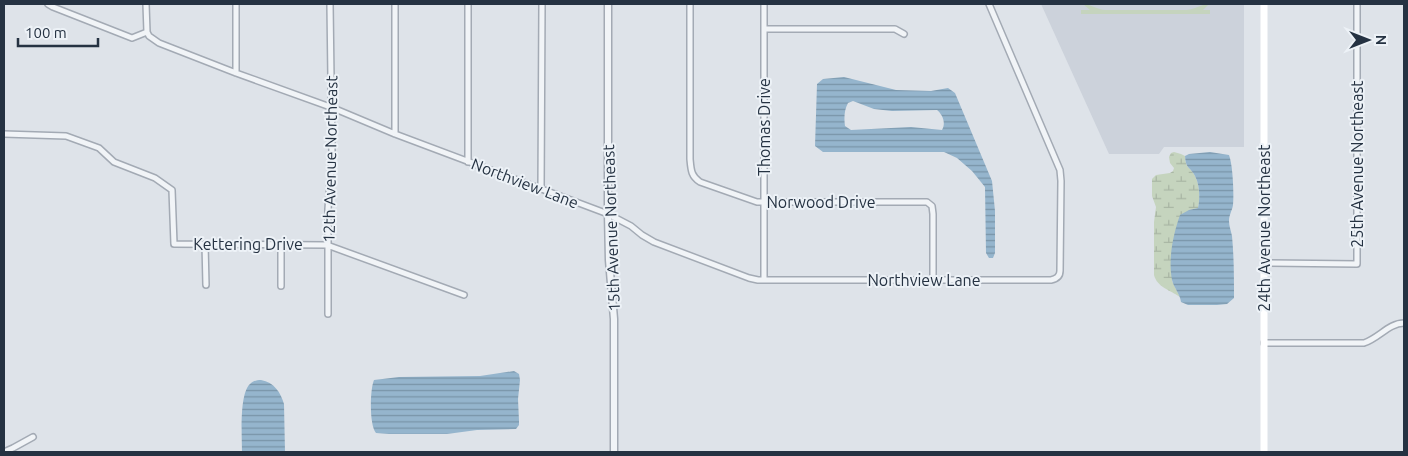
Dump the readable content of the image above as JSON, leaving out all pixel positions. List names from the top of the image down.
{
  "streets": {
    "main road": ["24th Avenue Northeast"],
    "street": [
      "Thomas Drive",
      "12th Avenue Northeast",
      "25th Avenue Northeast",
      "Northview Lane",
      "Norwood Drive",
      "15th Avenue Northeast",
      "Kettering Drive"
    ]
  },
  "crossings": [
    ["Thomas Drive", "Northview Lane"],
    ["Thomas Drive", "Norwood Drive"],
    ["12th Avenue Northeast", "Northview Lane"],
    ["12th Avenue Northeast", "Kettering Drive"],
    ["25th Avenue Northeast", "24th Avenue Northeast"],
    ["Northview Lane", "Norwood Drive"],
    ["Northview Lane", "15th Avenue Northeast"]
  ],
  "scale_bar": "100 m",
  "north": "right"
}
